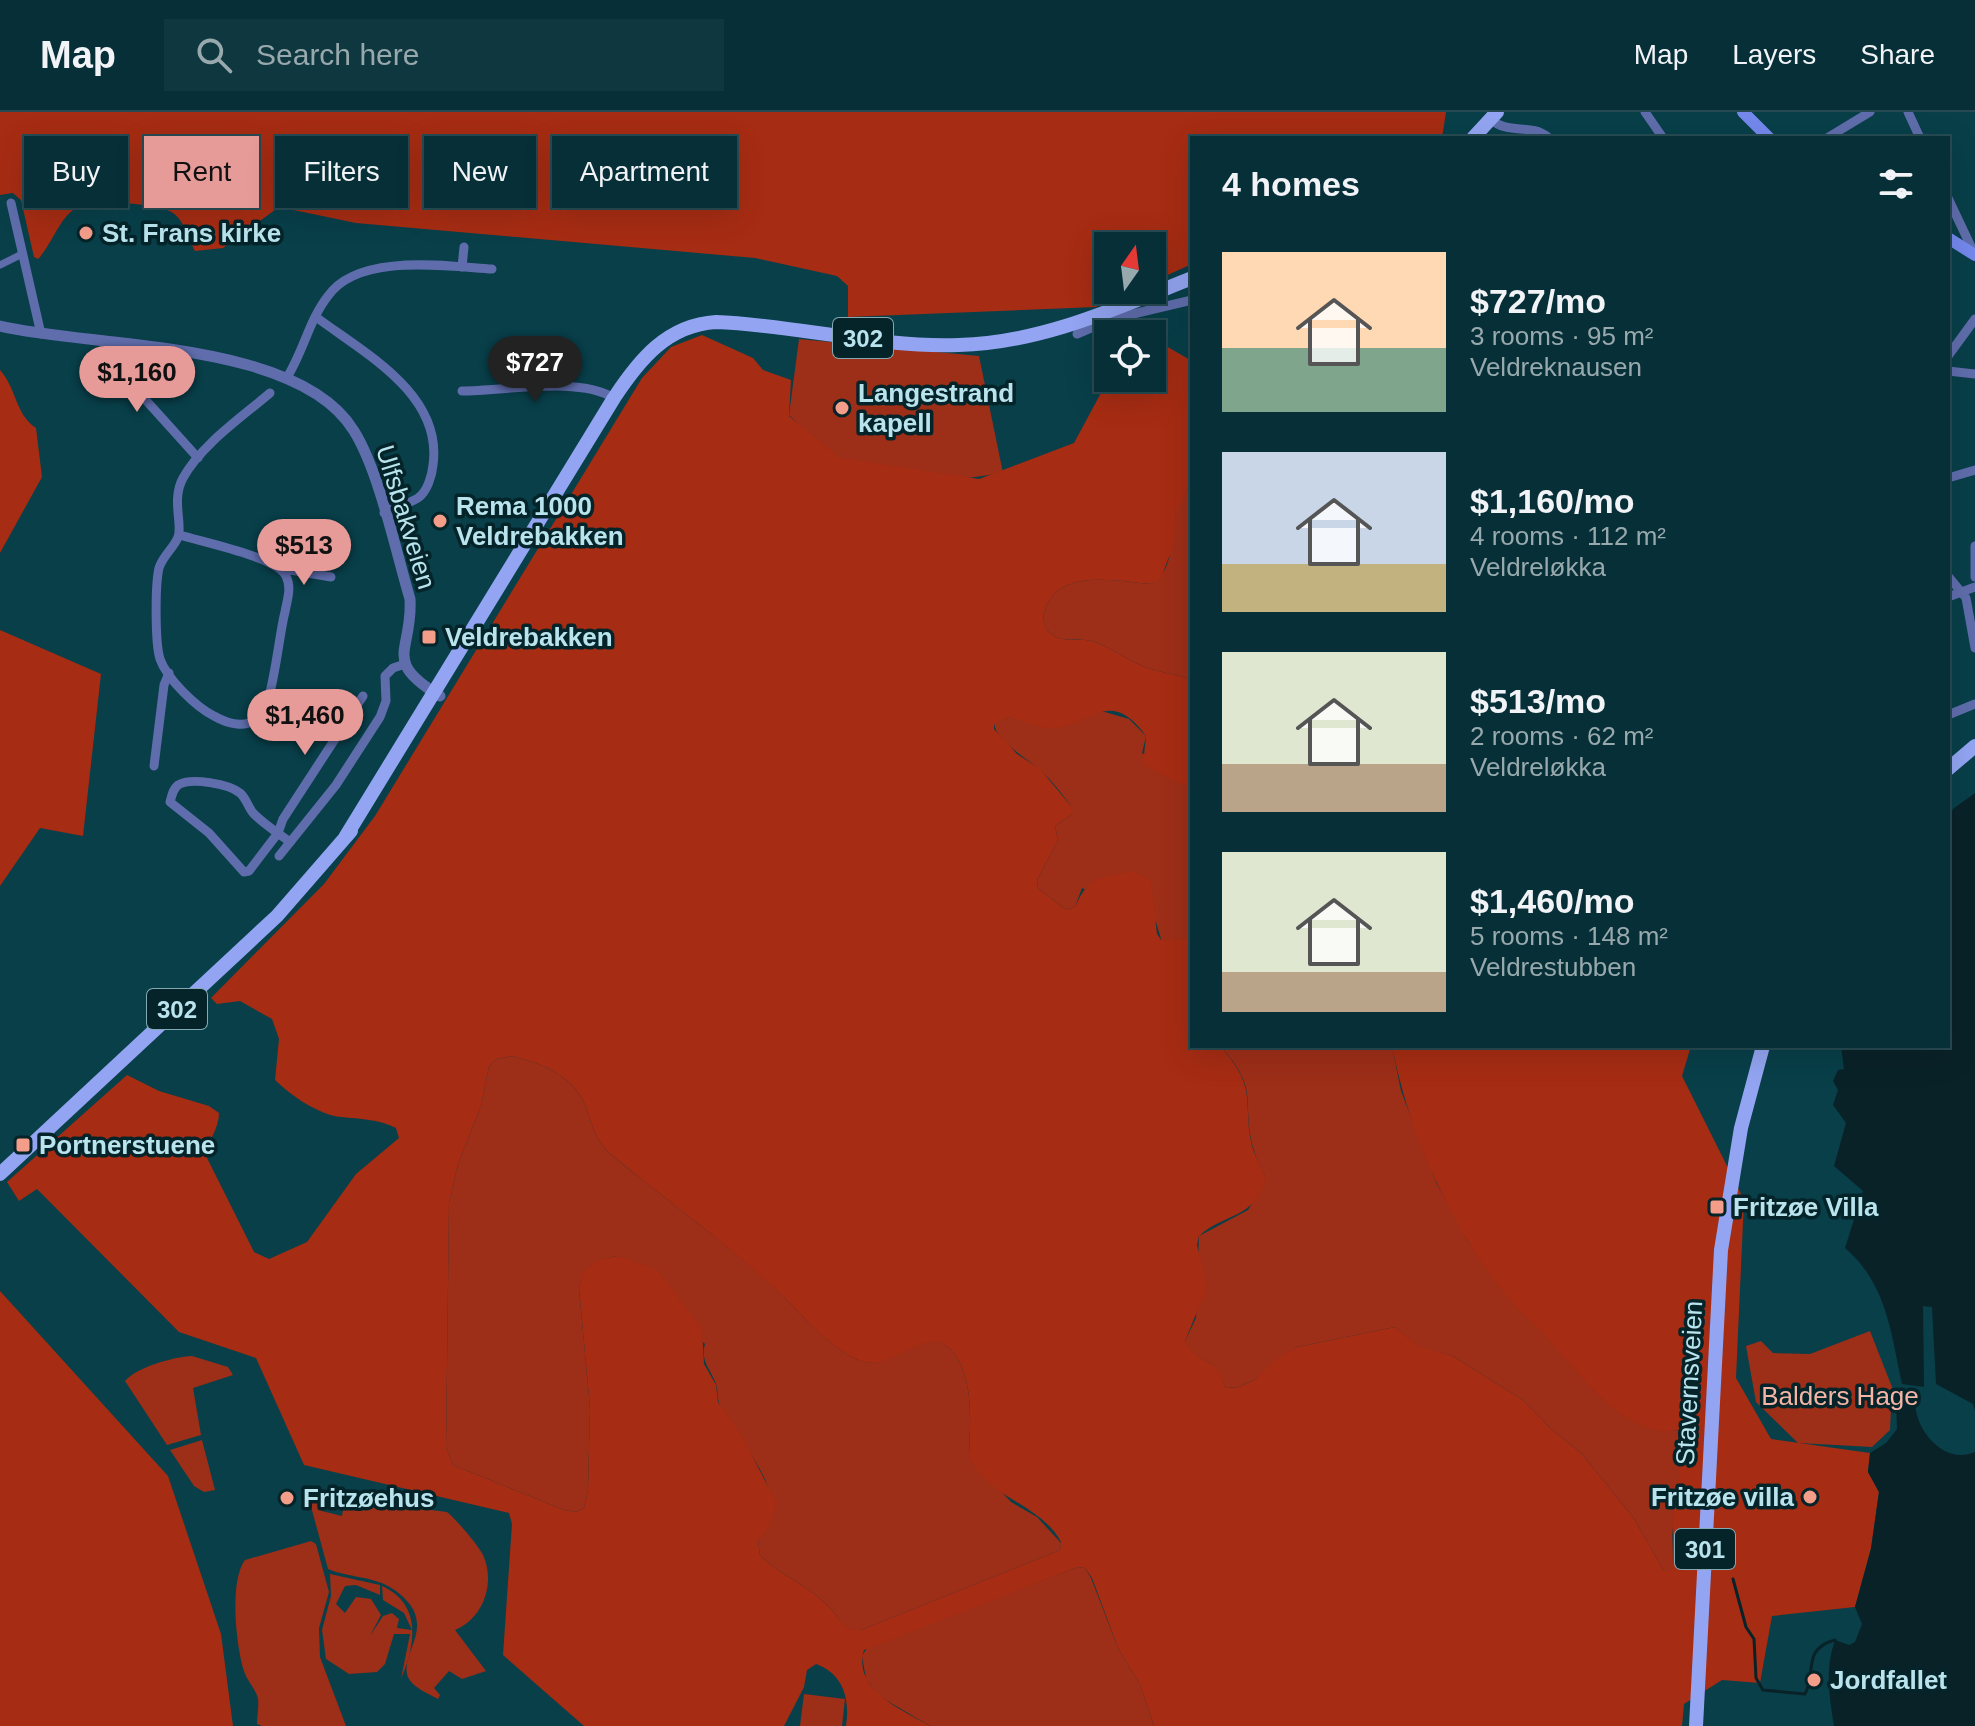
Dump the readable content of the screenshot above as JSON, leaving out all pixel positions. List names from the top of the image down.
{
  "streets": {
    "main road": ["302", "Stavernsveien", "301"],
    "street": ["Ulfsbakveien"]
  },
  "parks": ["Balders Hage"],
  "places": {
    "other": [
      "St. Frans kirke",
      "Langestrand kapell",
      "Rema 1000 Veldrebakken",
      "Fritzøe villa",
      "Fritzøehus",
      "Jordfallet"
    ],
    "transit": ["Veldrebakken", "Portnerstuene", "Fritzøe Villa"]
  },
  "north": "top",
  "page": {
    "header": "Map",
    "search": "Search here",
    "nav": ["Map", "Layers", "Share"],
    "chip": [
      "Buy",
      "Rent",
      "Filters",
      "New",
      "Apartment"
    ],
    "heading": "4 homes",
    "list": [
      {
        "name": "$727/mo",
        "note": "3 rooms · 95 m² · Veldreknausen"
      },
      {
        "name": "$1,160/mo",
        "note": "4 rooms · 112 m² · Veldreløkka"
      },
      {
        "name": "$513/mo",
        "note": "2 rooms · 62 m² · Veldreløkka"
      },
      {
        "name": "$1,460/mo",
        "note": "5 rooms · 148 m² · Veldrestubben"
      }
    ],
    "price": [
      "$727",
      "$1,160",
      "$513",
      "$1,460"
    ]
  }
}
